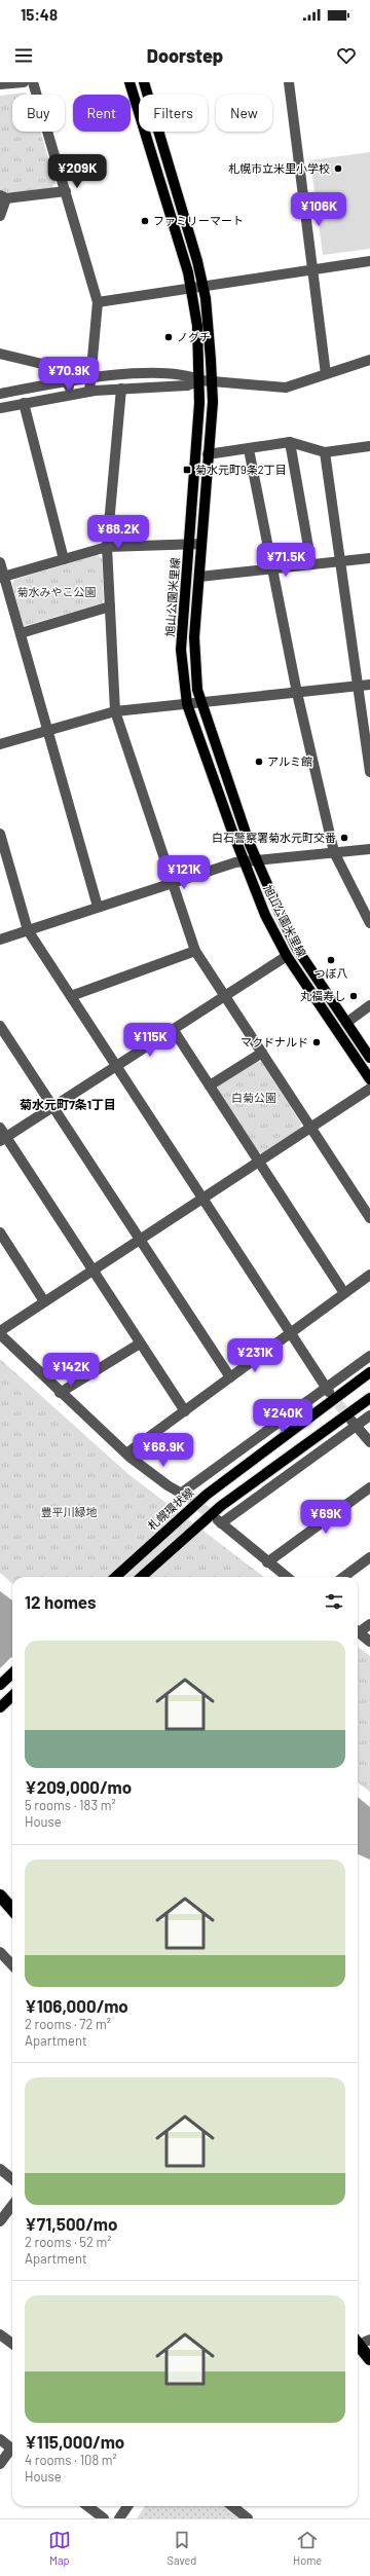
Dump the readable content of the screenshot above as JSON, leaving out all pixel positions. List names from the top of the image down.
{
  "streets": {
    "main road": ["旭山公園米里線", "札幌環状線"]
  },
  "districts": ["菊水元町7条1丁目"],
  "parks": ["菊水みやこ公園", "白菊公園", "豊平川緑地"],
  "places": {
    "other": [
      "札幌市立米里小学校",
      "ファミリーマート",
      "ノグチ",
      "アルミ館",
      "白石警察署菊水元町交番",
      "つぼ八",
      "丸福寿し",
      "マクドナルド"
    ],
    "transit": ["菊水元町9条2丁目"]
  },
  "page": {
    "status": "15:48",
    "header": "Doorstep",
    "chip": [
      "Buy",
      "Rent",
      "Filters",
      "New"
    ],
    "price": [
      "¥209K",
      "¥106K",
      "¥70.9K",
      "¥88.2K",
      "¥71.5K",
      "¥121K",
      "¥115K",
      "¥231K",
      "¥142K",
      "¥240K",
      "¥68.9K",
      "¥69K"
    ],
    "heading": "12 homes",
    "list": [
      {
        "name": "¥209,000/mo",
        "note": "5 rooms · 183 m² · House"
      },
      {
        "name": "¥106,000/mo",
        "note": "2 rooms · 72 m² · Apartment"
      },
      {
        "name": "¥71,500/mo",
        "note": "2 rooms · 52 m² · Apartment"
      },
      {
        "name": "¥115,000/mo",
        "note": "4 rooms · 108 m² · House"
      }
    ],
    "tabs": ["Map", "Saved", "Home"]
  }
}
